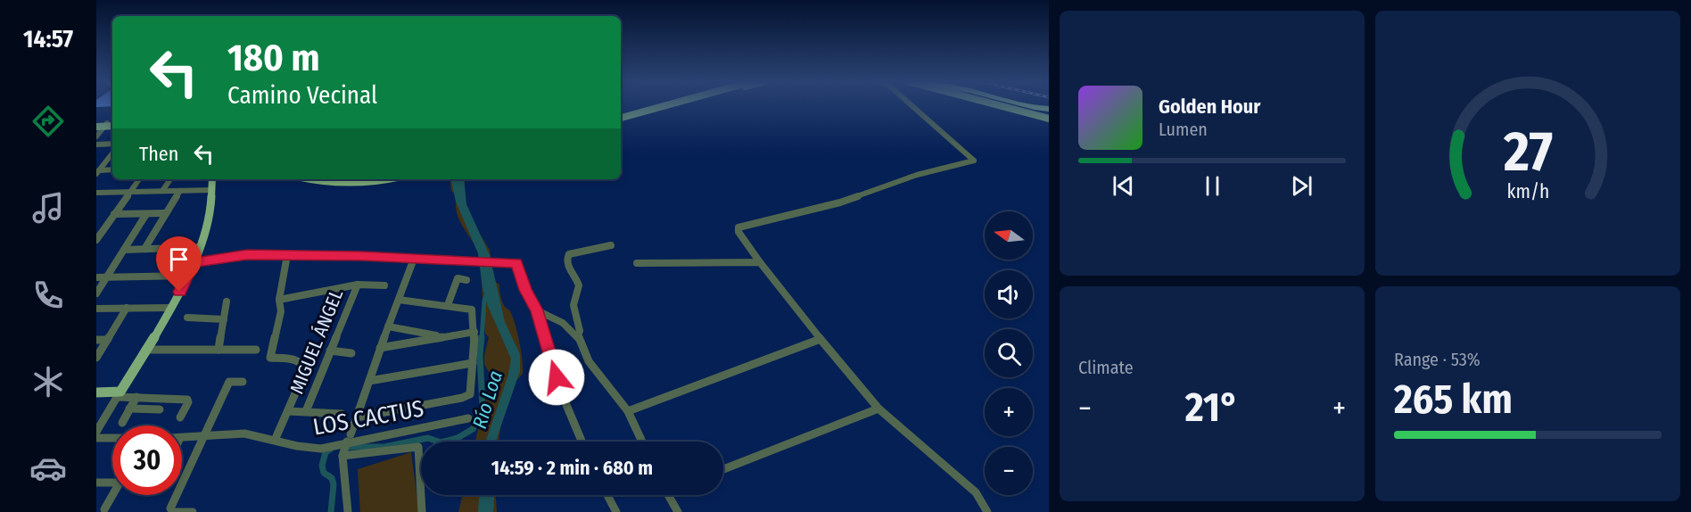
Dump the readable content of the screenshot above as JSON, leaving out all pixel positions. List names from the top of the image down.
{
  "streets": {
    "street": ["MIGUEL ÁNGEL", "LOS CACTUS"]
  },
  "water": ["Río Loa"],
  "north": "left",
  "page": {
    "tabs": "14:57",
    "turn": ["180 m", "Camino Vecinal"],
    "song": ["Golden Hour", "Lumen"],
    "then": "Then",
    "map_buttons": ["+", "−"],
    "tile": [
      "Climate",
      ["Range · 53%", "265 km"]
    ],
    "heat": ["−", "21°", "+"],
    "limit": "30",
    "trip": "14:59 · 2 min · 680 m",
    "gauge": ["27", "km/h"]
  }
}
